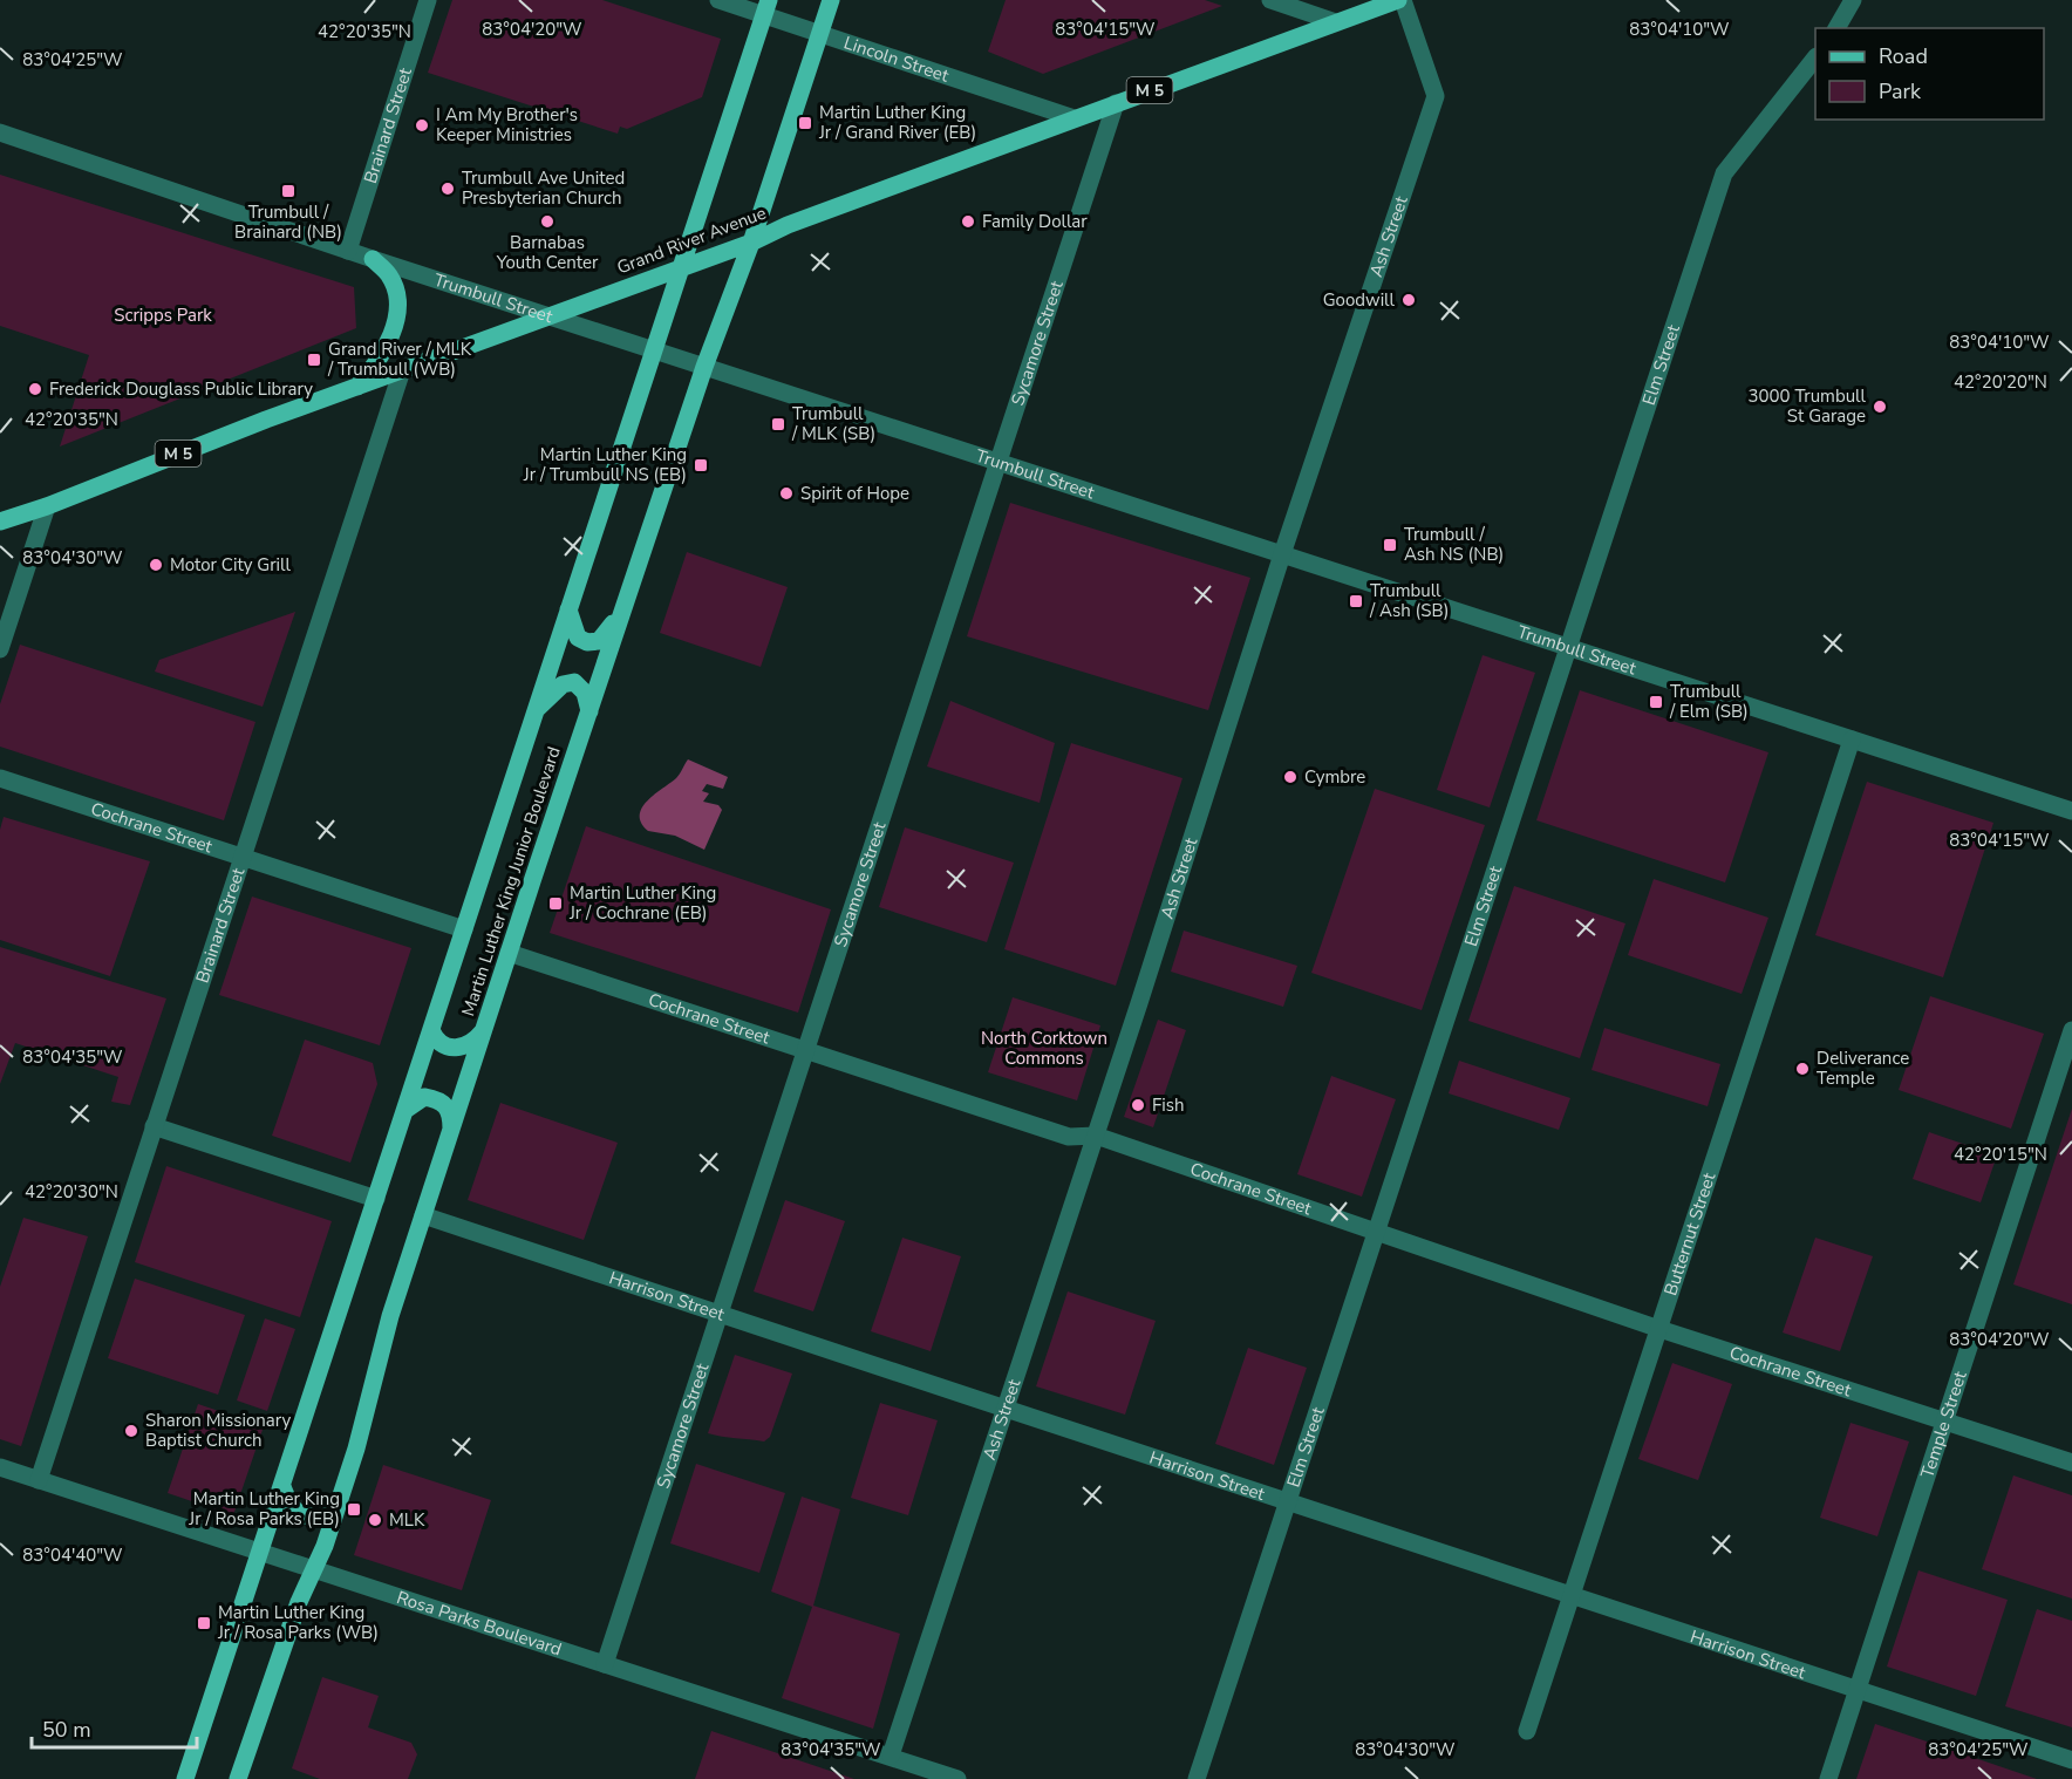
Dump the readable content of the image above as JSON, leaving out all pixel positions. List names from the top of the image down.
{
  "streets": {
    "main road": ["M 5", "Grand River Avenue", "Martin Luther King Junior Boulevard"],
    "street": [
      "Lincoln Street",
      "Brainard Street",
      "Ash Street",
      "Trumbull Street",
      "Sycamore Street",
      "Elm Street",
      "Cochrane Street",
      "Butternut Street",
      "Harrison Street",
      "Temple Street",
      "Rosa Parks Boulevard"
    ]
  },
  "crossings": [
    ["Lincoln Street", "Grand River Avenue"],
    ["Lincoln Street", "Martin Luther King Junior Boulevard"],
    ["Brainard Street", "Grand River Avenue"],
    ["Brainard Street", "Trumbull Street"],
    ["Brainard Street", "Cochrane Street"],
    ["Brainard Street", "Rosa Parks Boulevard"],
    ["Ash Street", "Grand River Avenue"],
    ["Ash Street", "Trumbull Street"],
    ["Ash Street", "Cochrane Street"],
    ["Ash Street", "Harrison Street"],
    ["Ash Street", "Rosa Parks Boulevard"],
    ["Grand River Avenue", "Trumbull Street"],
    ["Grand River Avenue", "Sycamore Street"],
    ["Grand River Avenue", "Martin Luther King Junior Boulevard"],
    ["Trumbull Street", "Sycamore Street"],
    ["Trumbull Street", "Elm Street"],
    ["Trumbull Street", "Martin Luther King Junior Boulevard"],
    ["Trumbull Street", "Butternut Street"],
    ["Sycamore Street", "Cochrane Street"],
    ["Sycamore Street", "Harrison Street"],
    ["Sycamore Street", "Rosa Parks Boulevard"],
    ["Elm Street", "Cochrane Street"],
    ["Elm Street", "Harrison Street"],
    ["Cochrane Street", "Martin Luther King Junior Boulevard"],
    ["Cochrane Street", "Butternut Street"],
    ["Cochrane Street", "Temple Street"],
    ["Martin Luther King Junior Boulevard", "Harrison Street"],
    ["Martin Luther King Junior Boulevard", "Rosa Parks Boulevard"],
    ["Butternut Street", "Harrison Street"],
    ["Harrison Street", "Temple Street"]
  ],
  "parks": ["Scripps Park", "North Corktown Commons"],
  "places": {
    "transit": [
      "Martin Luther King Jr / Grand River (EB)",
      "Trumbull / Brainard (NB)",
      "Grand River / MLK / Trumbull (WB)",
      "Trumbull / MLK (SB)",
      "Martin Luther King Jr / Trumbull NS (EB)",
      "Trumbull / Ash NS (NB)",
      "Trumbull / Ash (SB)",
      "Trumbull / Elm (SB)",
      "Martin Luther King Jr / Cochrane (EB)",
      "Martin Luther King Jr / Rosa Parks (EB)",
      "Martin Luther King Jr / Rosa Parks (WB)"
    ],
    "other": [
      "I Am My Brother's Keeper Ministries",
      "Trumbull Ave United Presbyterian Church",
      "Barnabas Youth Center",
      "Family Dollar",
      "Goodwill",
      "Frederick Douglass Public Library",
      "3000 Trumbull St Garage",
      "Spirit of Hope",
      "Motor City Grill",
      "Cymbre",
      "Deliverance Temple",
      "Fish",
      "Sharon Missionary Baptist Church",
      "MLK"
    ]
  },
  "legend": ["Road", "Park"],
  "scale_bar": "50 m",
  "coordinates": [
    "83°04'20\"W",
    "83°04'15\"W",
    "83°04'10\"W",
    "42°20'35\"N",
    "83°04'25\"W",
    "42°20'20\"N",
    "83°04'30\"W",
    "83°04'35\"W",
    "42°20'15\"N",
    "42°20'30\"N",
    "83°04'40\"W"
  ]
}
